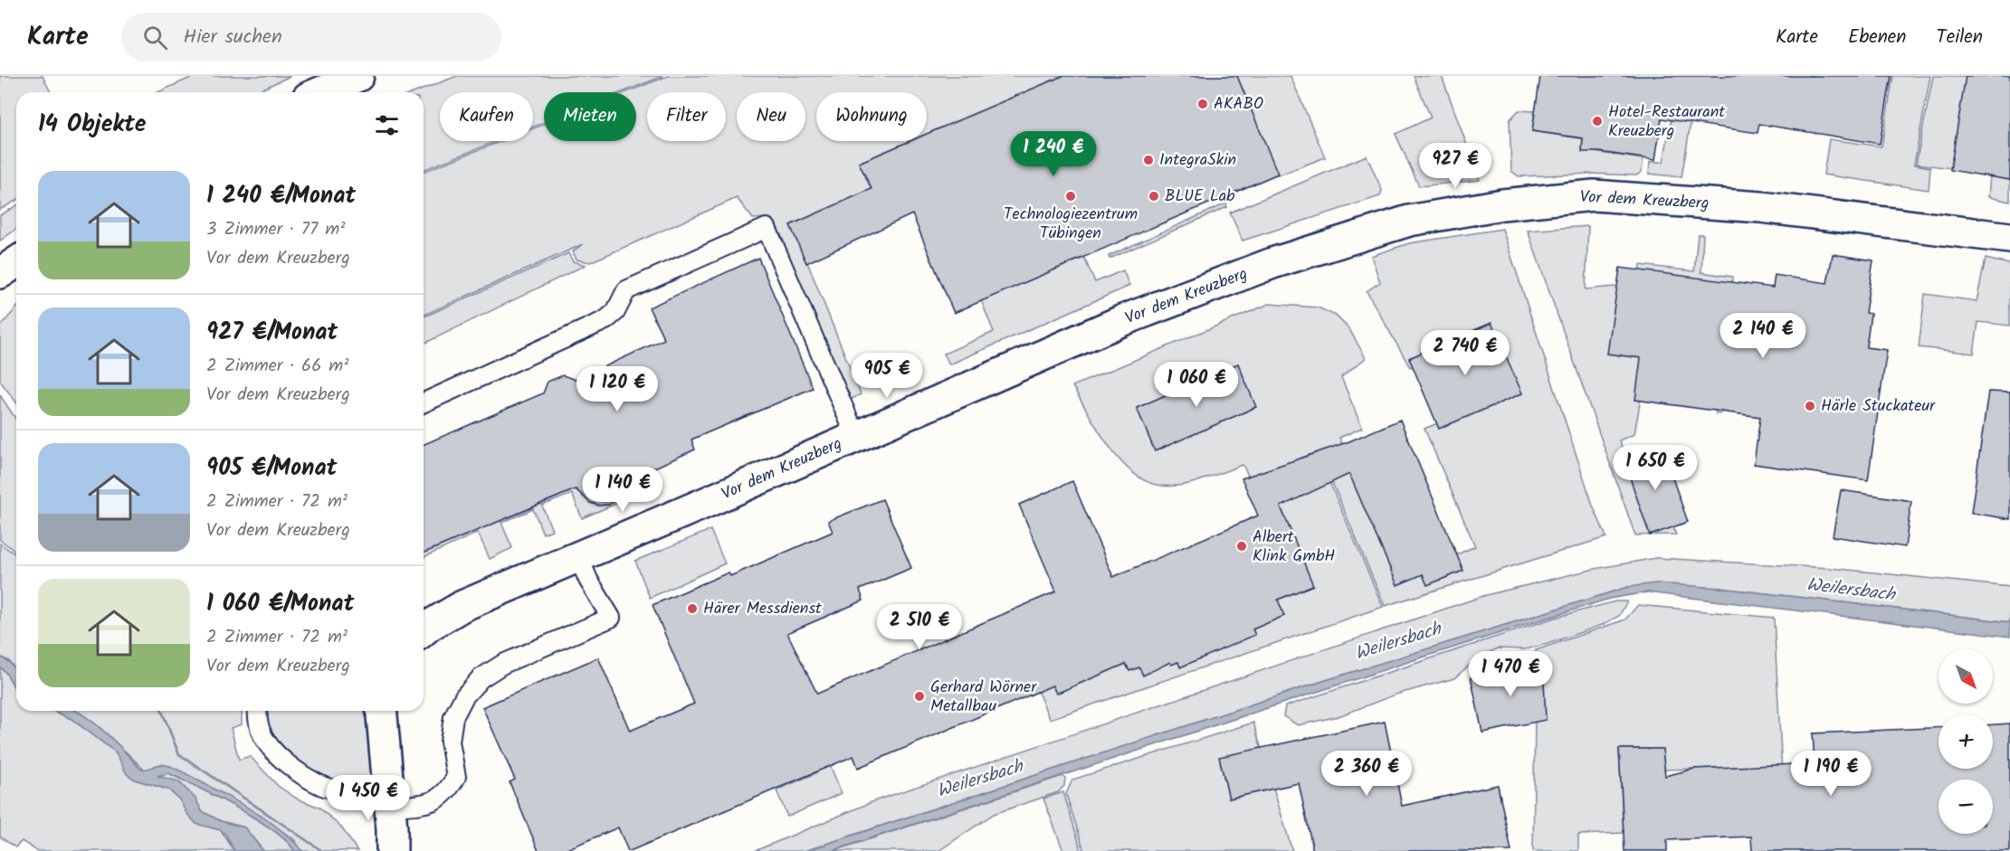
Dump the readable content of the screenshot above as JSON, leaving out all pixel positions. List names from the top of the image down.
{
  "streets": {
    "street": ["Vor dem Kreuzberg"]
  },
  "water": ["Weilersbach"],
  "places": [
    "AKABO",
    "Hotel-Restaurant Kreuzberg",
    "IntegraSkin",
    "Technologiezentrum Tübingen",
    "BLUE Lab",
    "Härle Stuckateur",
    "Albert Klink GmbH",
    "Härer Messdienst",
    "Gerhard Wörner Metallbau"
  ],
  "north": "bottom right",
  "page": {
    "header": "Karte",
    "search": "Hier suchen",
    "nav": ["Karte", "Ebenen", "Teilen"],
    "chip": [
      "Kaufen",
      "Mieten",
      "Filter",
      "Neu",
      "Wohnung"
    ],
    "heading": "14 Objekte",
    "price": [
      "1 240 €",
      "927 €",
      "2 140 €",
      "2 740 €",
      "905 €",
      "1 060 €",
      "1 120 €",
      "1 650 €",
      "1 140 €",
      "2 510 €",
      "1 470 €",
      "2 360 €",
      "1 190 €",
      "1 450 €"
    ],
    "list": [
      {
        "name": "1 240 €/Monat",
        "note": "3 Zimmer · 77 m² · Vor dem Kreuzberg"
      },
      {
        "name": "927 €/Monat",
        "note": "2 Zimmer · 66 m² · Vor dem Kreuzberg"
      },
      {
        "name": "905 €/Monat",
        "note": "2 Zimmer · 72 m² · Vor dem Kreuzberg"
      },
      {
        "name": "1 060 €/Monat",
        "note": "2 Zimmer · 72 m² · Vor dem Kreuzberg"
      }
    ],
    "map_buttons": ["+", "−"]
  }
}
